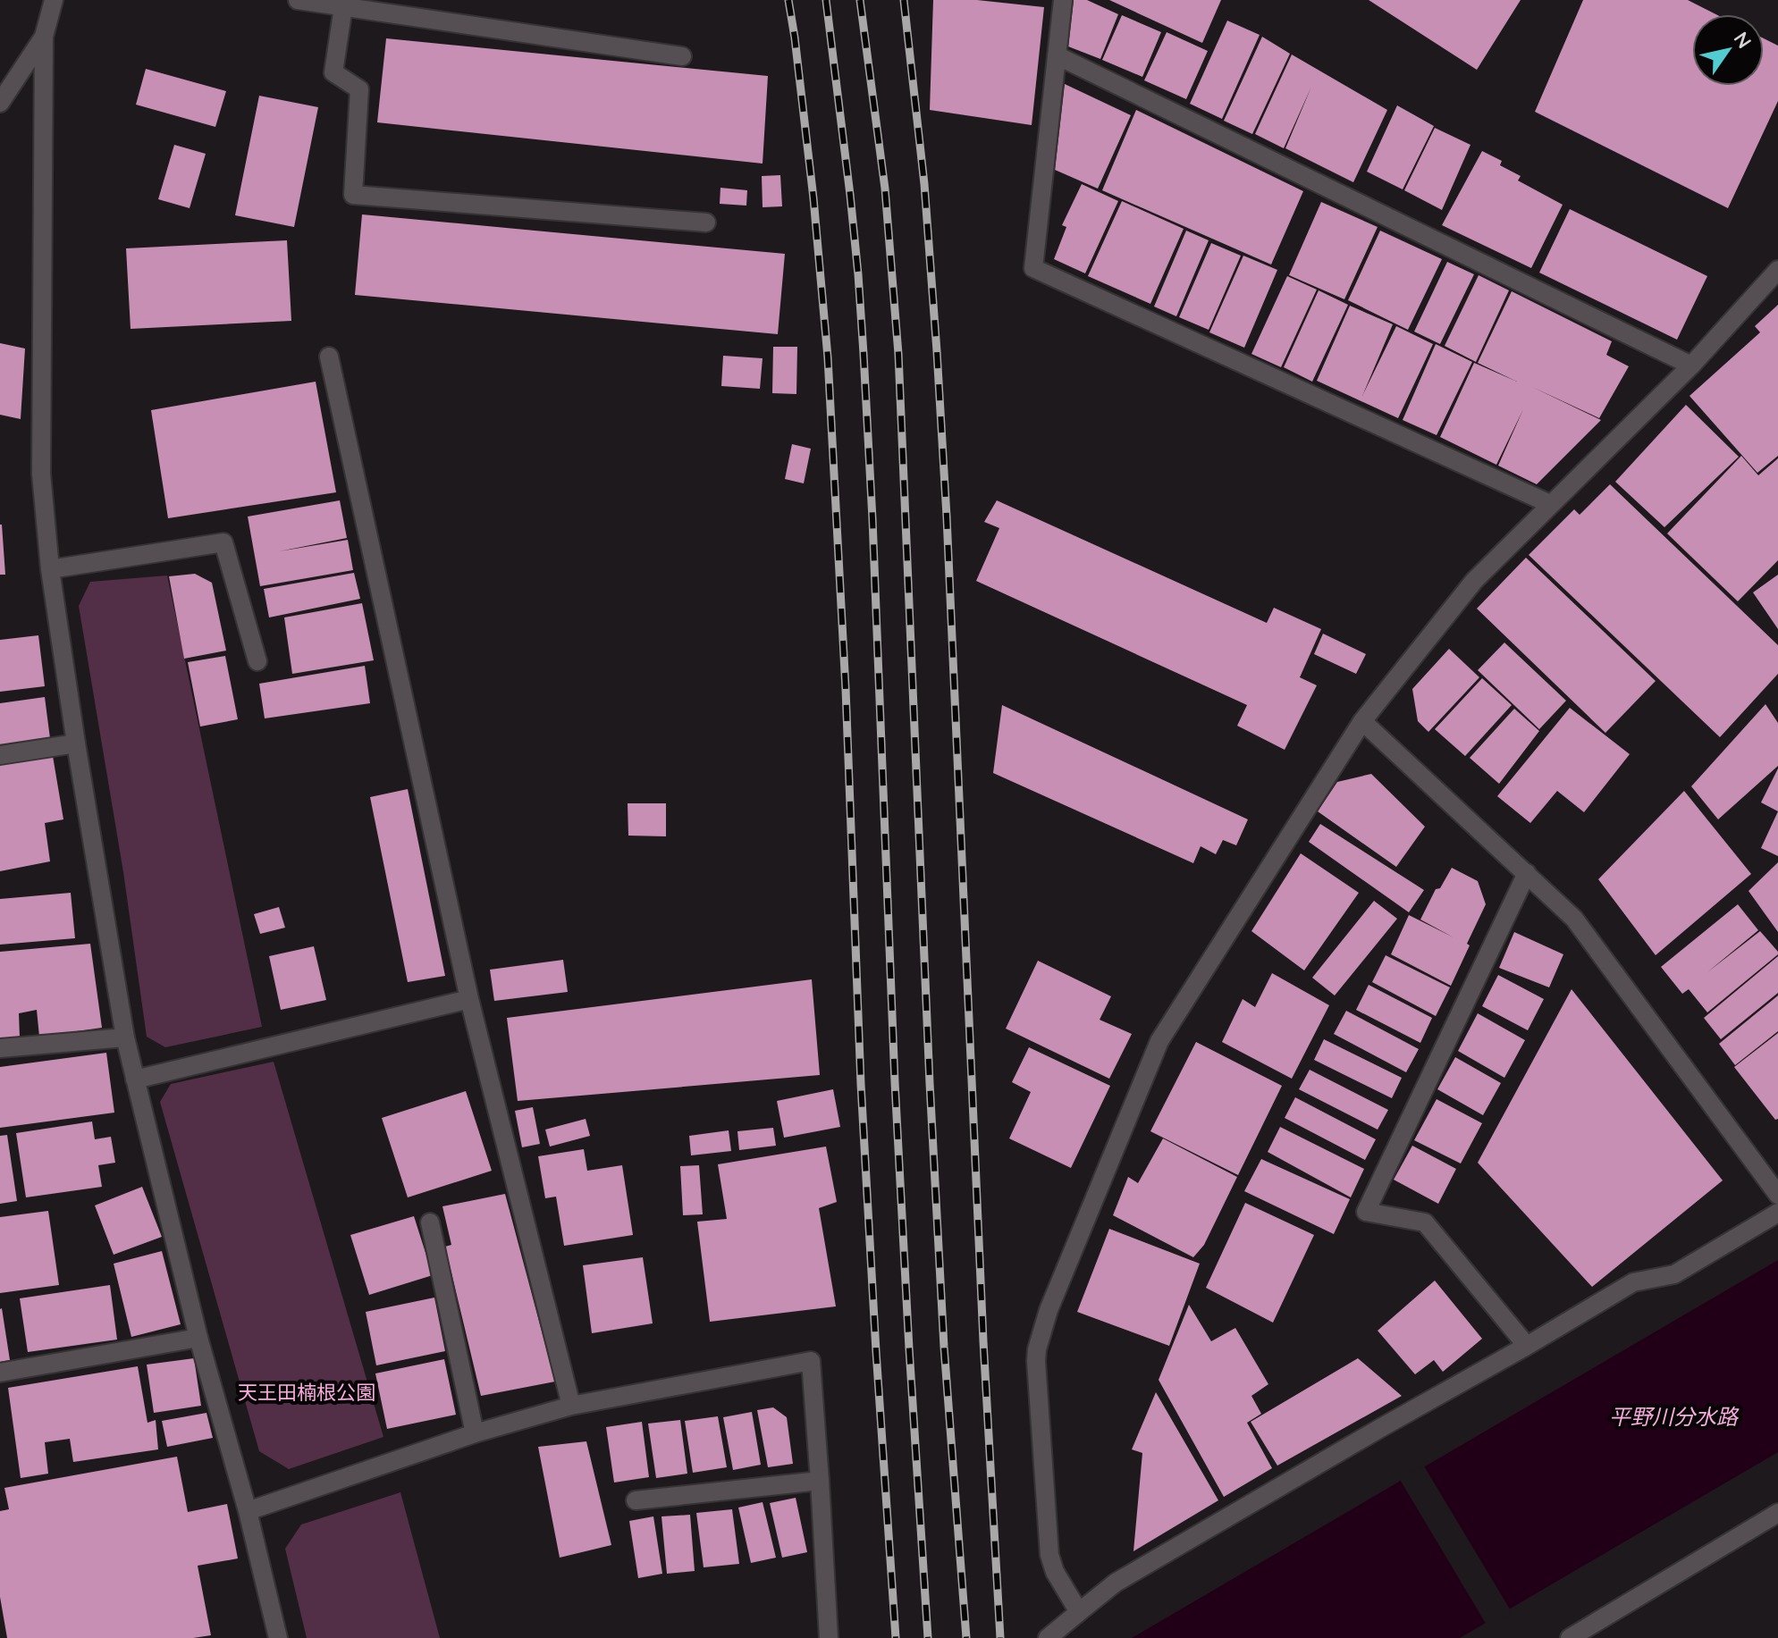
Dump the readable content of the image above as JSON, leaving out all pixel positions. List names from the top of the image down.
{
  "water": ["平野川分水路"],
  "parks": ["天王田楠根公園"],
  "north": "top right"
}
